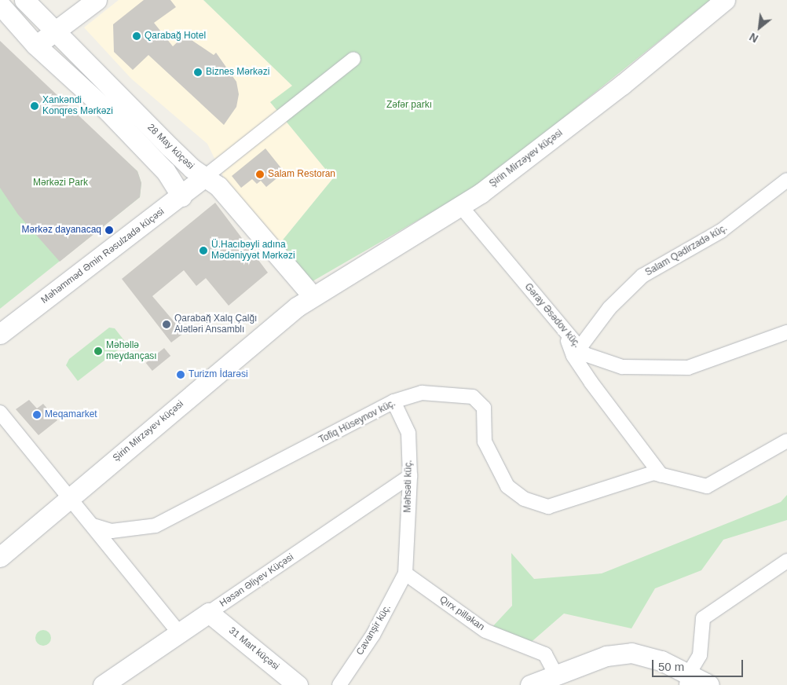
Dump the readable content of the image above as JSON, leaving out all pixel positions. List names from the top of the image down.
{
  "streets": {
    "street": [
      "28 May küçəsi",
      "Şirin Mirzəyev küçəsi",
      "Salam Qədirzadə küç.",
      "Məhəmməd Əmin Rəsulzadə küçəsi",
      "Gəray Əsədov küç.",
      "Tofiq Hüseynov küç.",
      "Məhsəti küç.",
      "Həsən Əliyev Küçəsi",
      "Qırx pilləkan",
      "Cavanşir küç.",
      "31 Mart küçəsi"
    ]
  },
  "crossings": [
    ["28 May küçəsi", "Şirin Mirzəyev küçəsi"],
    ["28 May küçəsi", "Məhəmməd Əmin Rəsulzadə küçəsi"],
    ["Şirin Mirzəyev küçəsi", "Gəray Əsədov küç."],
    ["Salam Qədirzadə küç.", "Gəray Əsədov küç."],
    ["Tofiq Hüseynov küç.", "Məhsəti küç."],
    ["Məhsəti küç.", "Həsən Əliyev Küçəsi"],
    ["Məhsəti küç.", "Qırx pilləkan"],
    ["Məhsəti küç.", "Cavanşir küç."],
    ["Həsən Əliyev Küçəsi", "31 Mart küçəsi"],
    ["Qırx pilləkan", "Cavanşir küç."]
  ],
  "parks": ["Zəfər parkı", "Mərkəzi Park"],
  "places": [
    "Qarabağ Hotel",
    "Biznes Mərkəzi",
    "Xankəndi Konqres Mərkəzi",
    "Salam Restoran",
    "Mərkəz dayanacaq",
    "Ü.Hacıbəyli adına Mədəniyyət Mərkəzi",
    "Qarabağ Xalq Çalğı Alətləri Ansamblı",
    "Məhəllə meydançası",
    "Turizm İdarəsi",
    "Meqamarket"
  ],
  "scale_bar": "50 m",
  "north": "bottom left"
}
